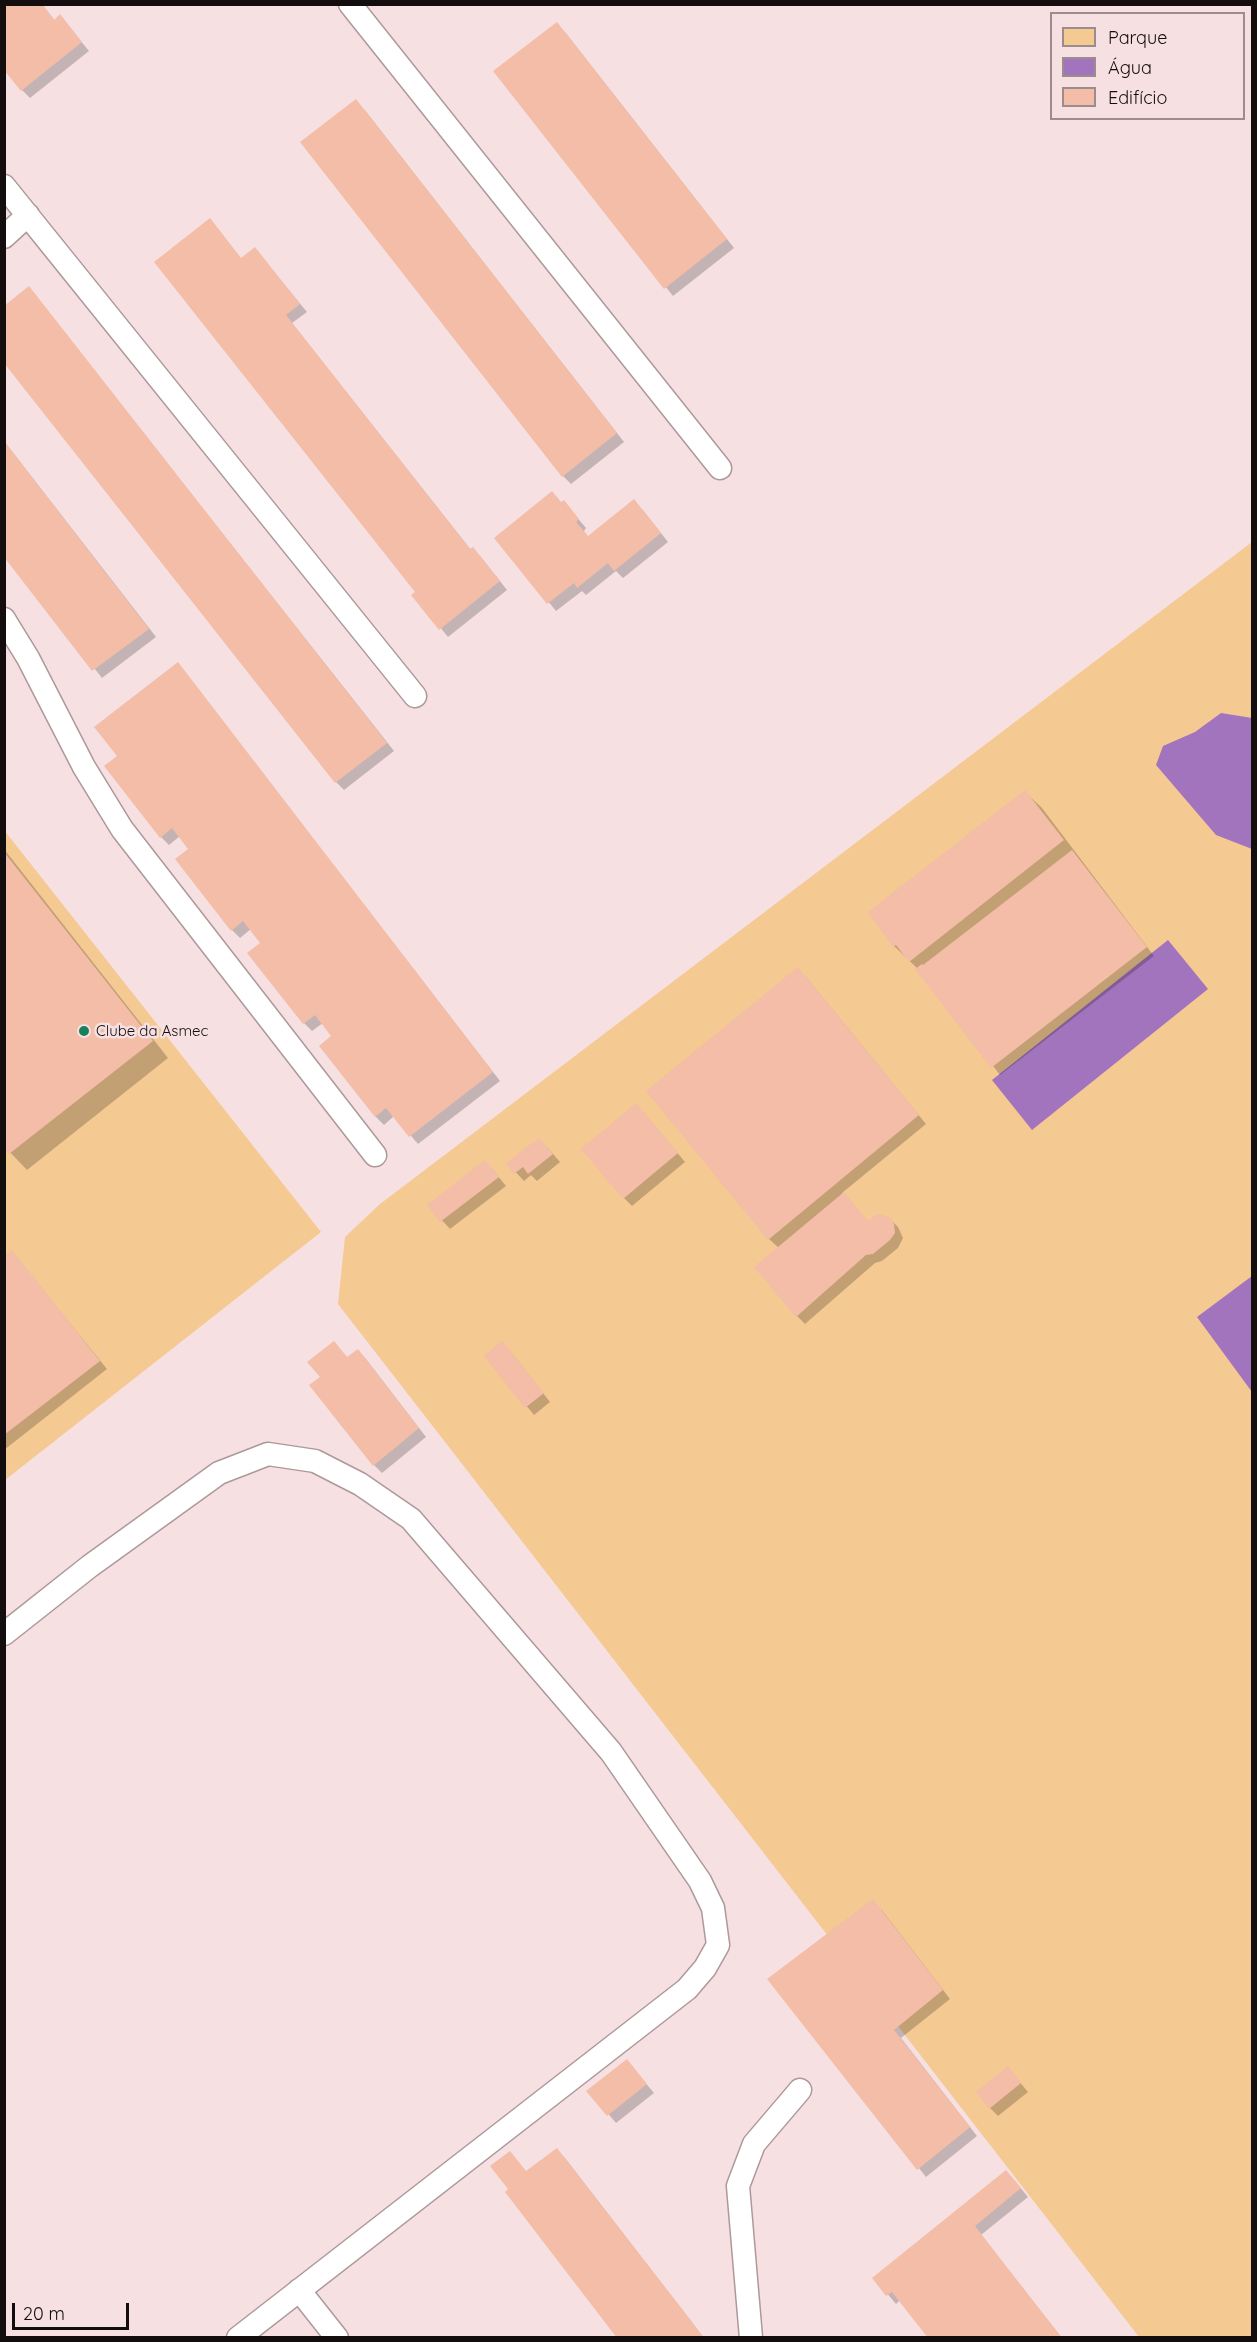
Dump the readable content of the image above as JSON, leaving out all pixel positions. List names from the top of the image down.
{
  "places": ["Clube da Asmec"],
  "legend": ["Parque", "Água", "Edifício"],
  "scale_bar": "20 m"
}
